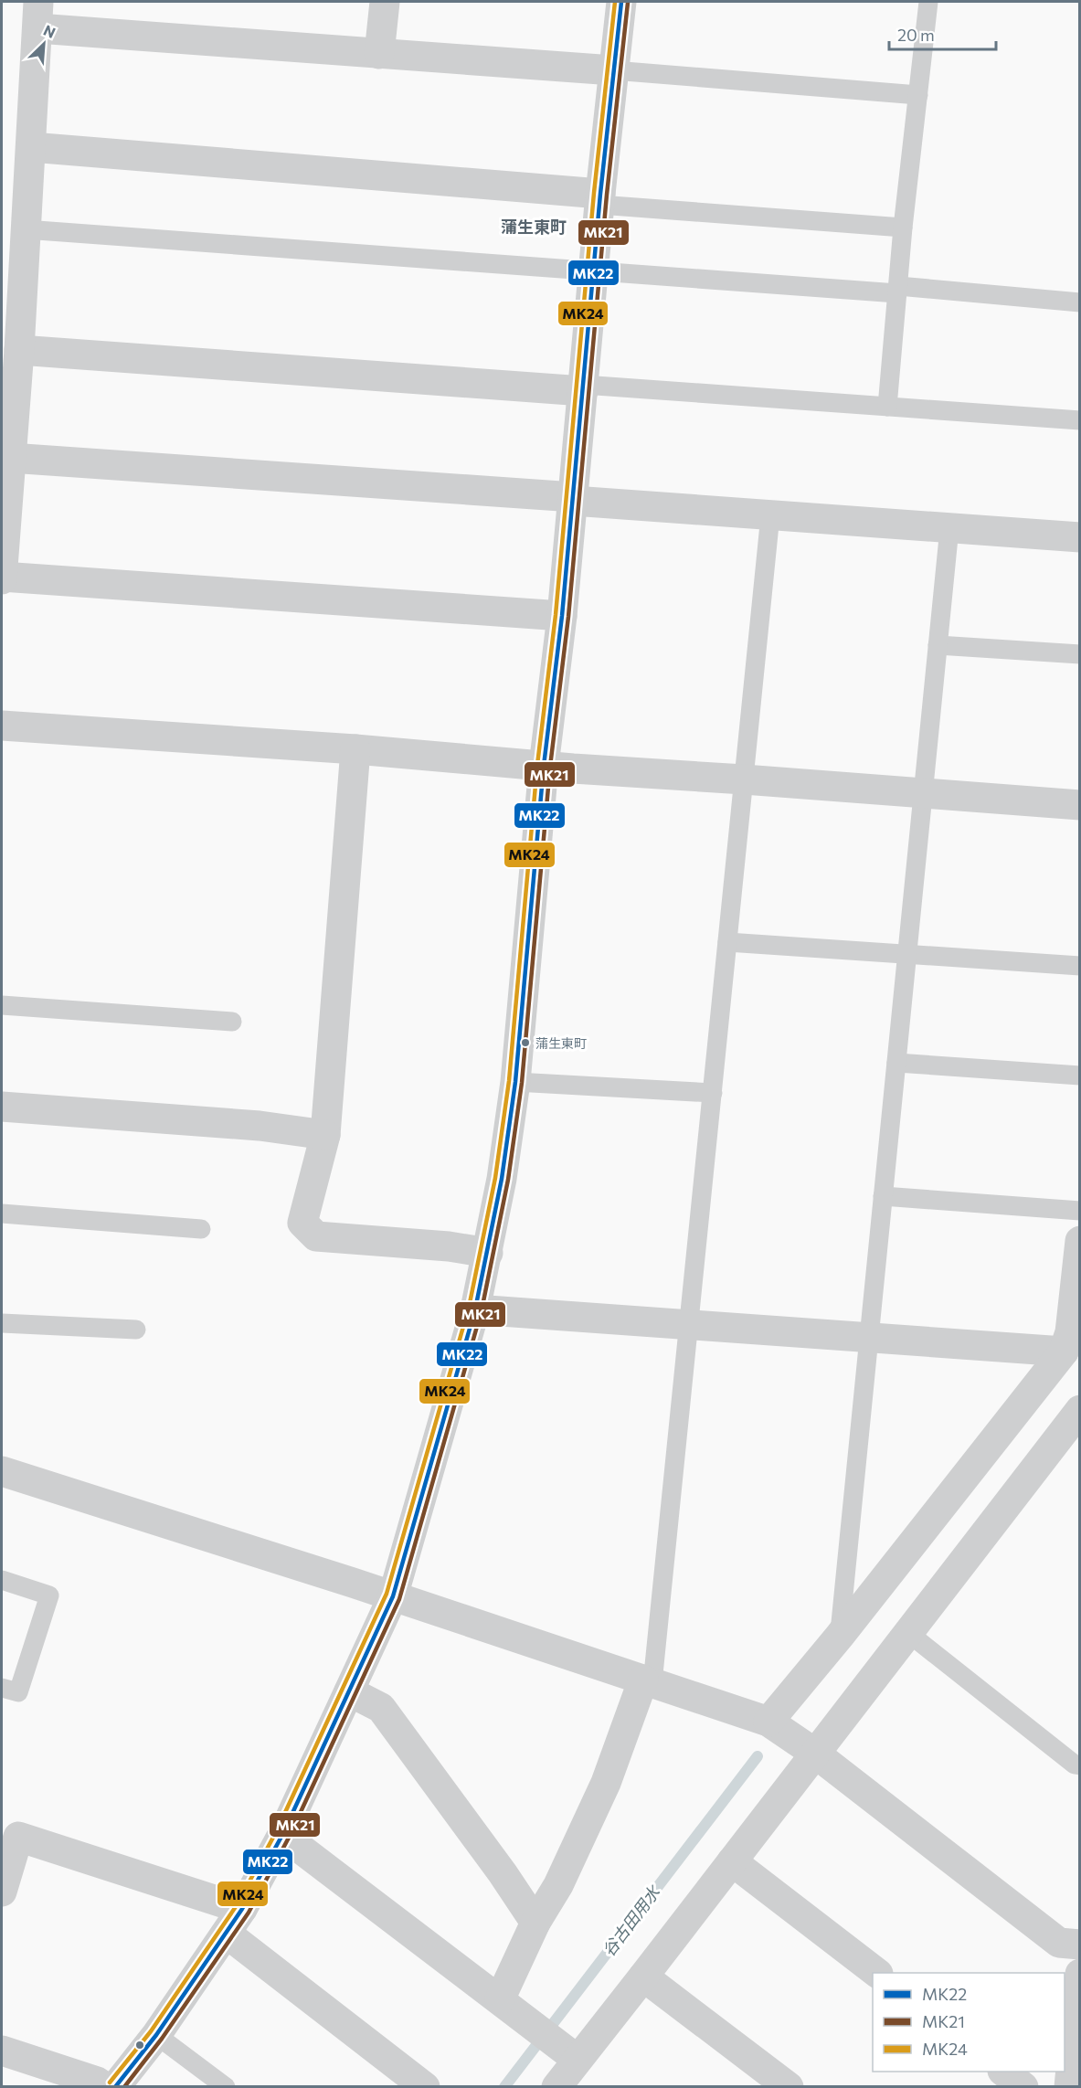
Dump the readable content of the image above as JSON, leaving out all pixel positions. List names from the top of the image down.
{
  "districts": ["蒲生東町"],
  "water": ["谷古田用水"],
  "places": ["蒲生東町"],
  "lines": ["transit line MK22", "transit line MK24", "transit line MK21"],
  "legend": ["MK22", "MK21", "MK24"],
  "scale_bar": "20 m",
  "north": "top right"
}
